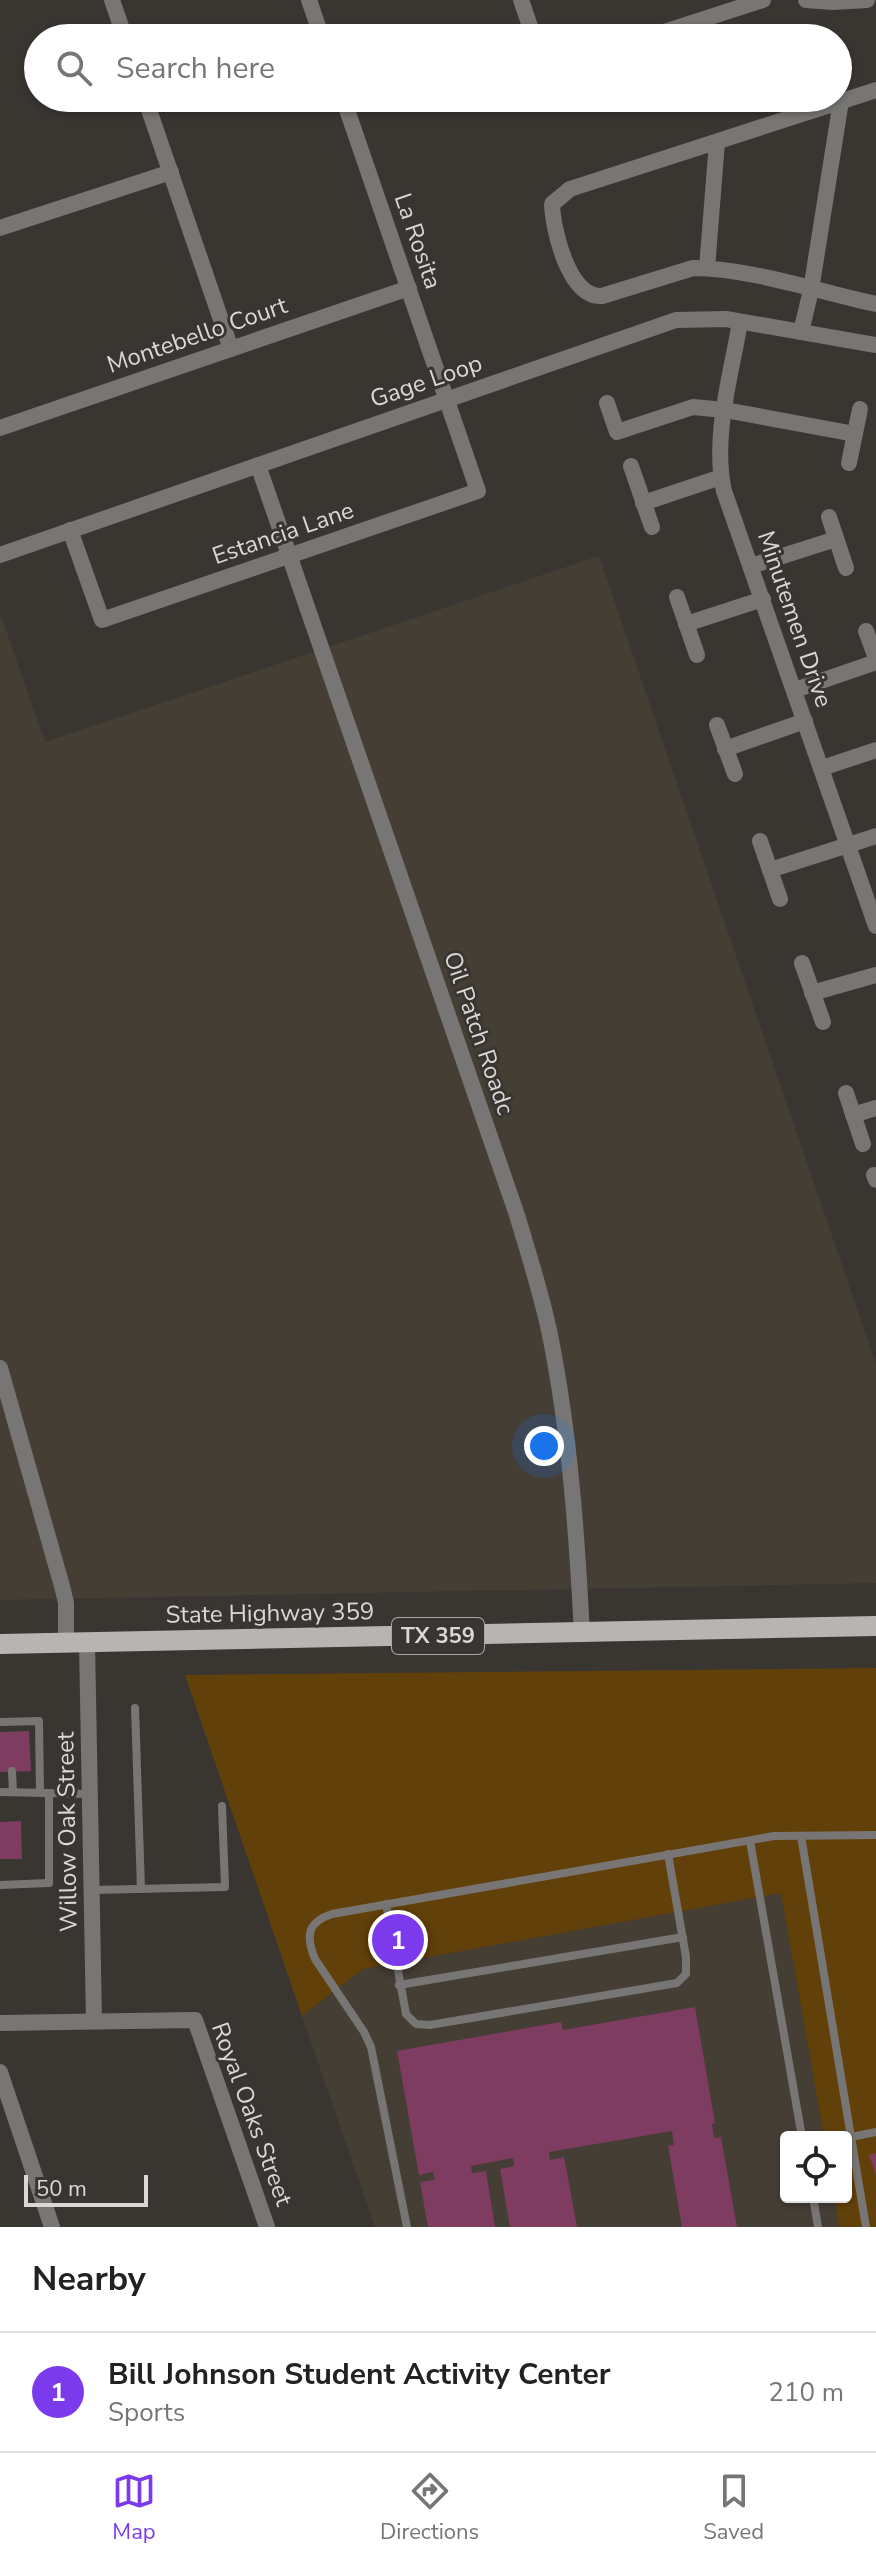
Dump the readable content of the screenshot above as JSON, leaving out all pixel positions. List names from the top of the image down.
{
  "streets": {
    "main road": ["State Highway 359", "TX 359"],
    "street": [
      "La Rosita",
      "Montebello Court",
      "Gage Loop",
      "Estancia Lane",
      "Minutemen Drive",
      "Oil Patch Roadc",
      "Willow Oak Street",
      "Royal Oaks Street"
    ]
  },
  "crossings": [
    ["La Rosita", "Montebello Court"],
    ["La Rosita", "Gage Loop"],
    ["La Rosita", "Estancia Lane"],
    ["Gage Loop", "Estancia Lane"],
    ["Gage Loop", "Minutemen Drive"],
    ["Gage Loop", "Oil Patch Roadc"],
    ["Estancia Lane", "Oil Patch Roadc"],
    ["Oil Patch Roadc", "State Highway 359"],
    ["State Highway 359", "Willow Oak Street"],
    ["Willow Oak Street", "Royal Oaks Street"]
  ],
  "scale_bar": "50 m",
  "page": {
    "search": "Search here",
    "pins": "1",
    "scale": "50 m",
    "heading": "Nearby",
    "list": [
      {
        "mark": "1",
        "name": "Bill Johnson Student Activity Center",
        "note": "Sports",
        "value": "210 m"
      }
    ],
    "nav": ["Map", "Directions", "Saved"]
  }
}
